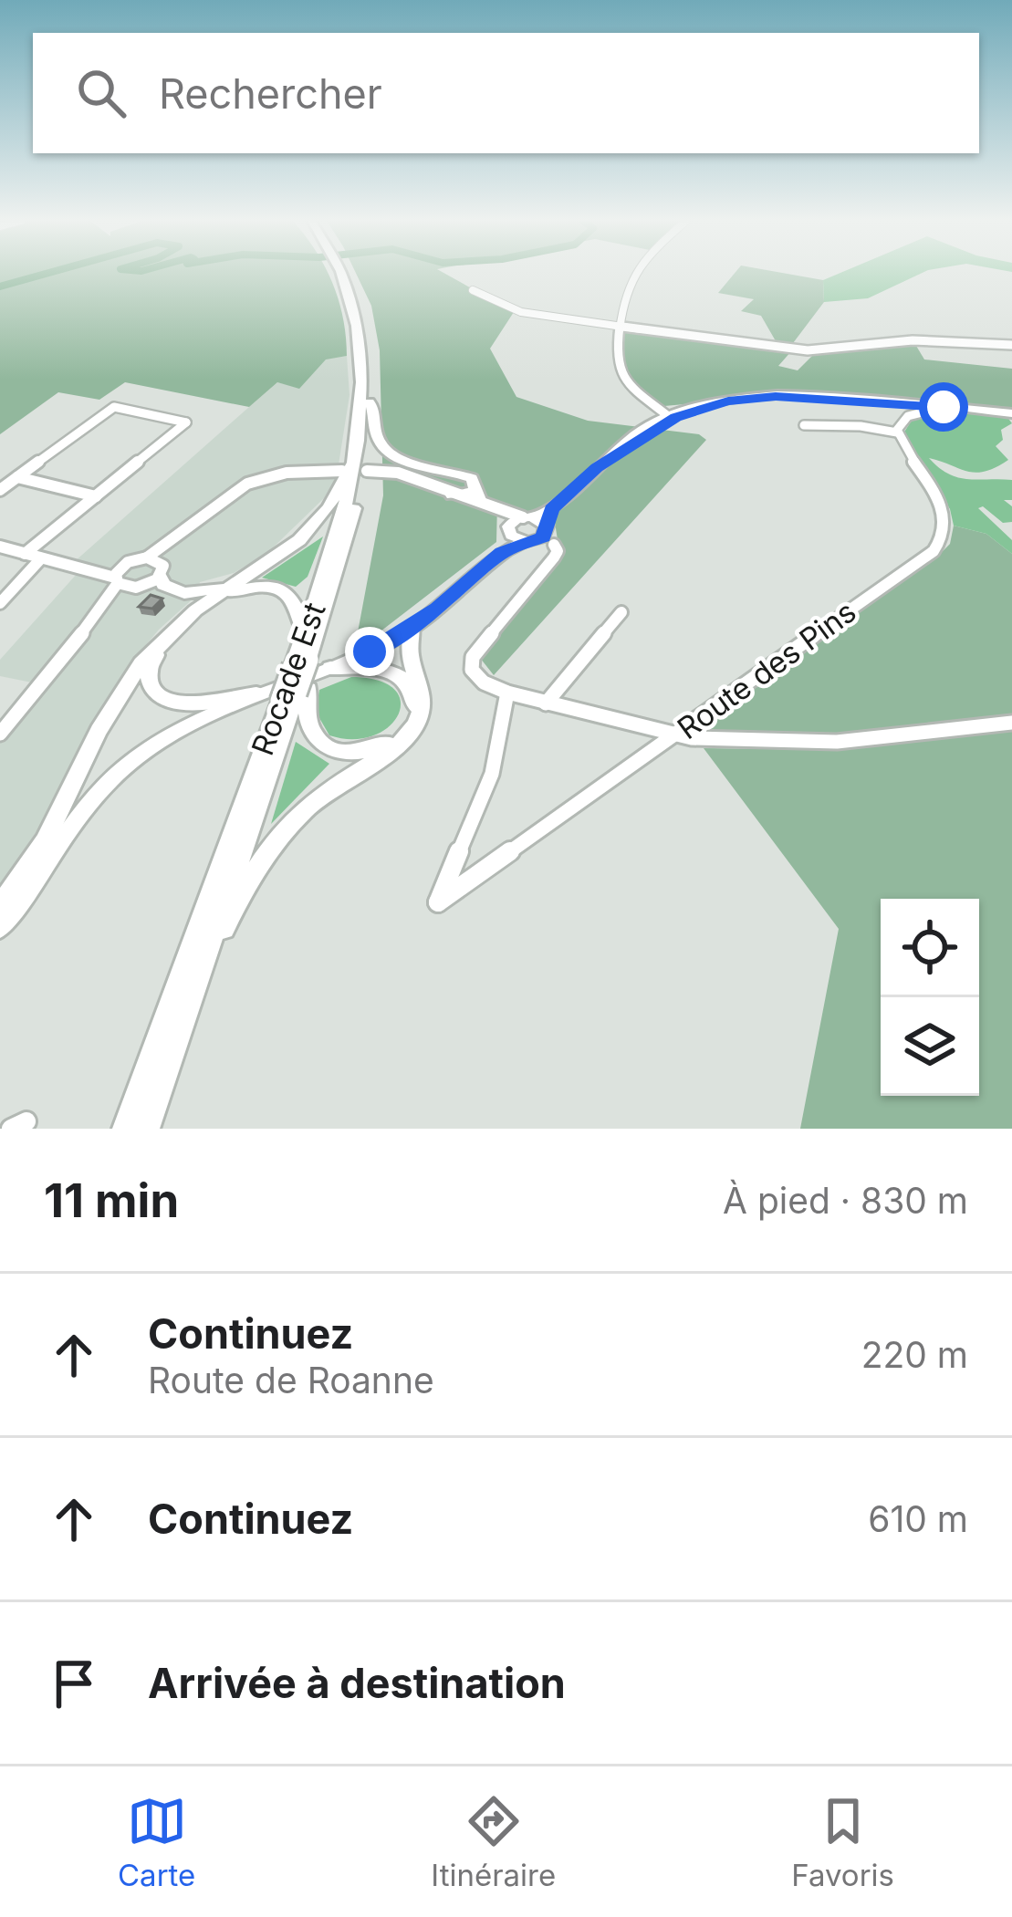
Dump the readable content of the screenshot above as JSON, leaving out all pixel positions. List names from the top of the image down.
{
  "streets": {
    "highway": ["Rocade Est"],
    "street": ["Route des Pins"]
  },
  "page": {
    "search": "Rechercher",
    "heading": ["11 min", "À pied · 830 m"],
    "list": [
      ["Continuez", "Route de Roanne", "220 m"],
      ["Continuez", "610 m"],
      "Arrivée à destination"
    ],
    "nav": ["Carte", "Itinéraire", "Favoris"]
  }
}
